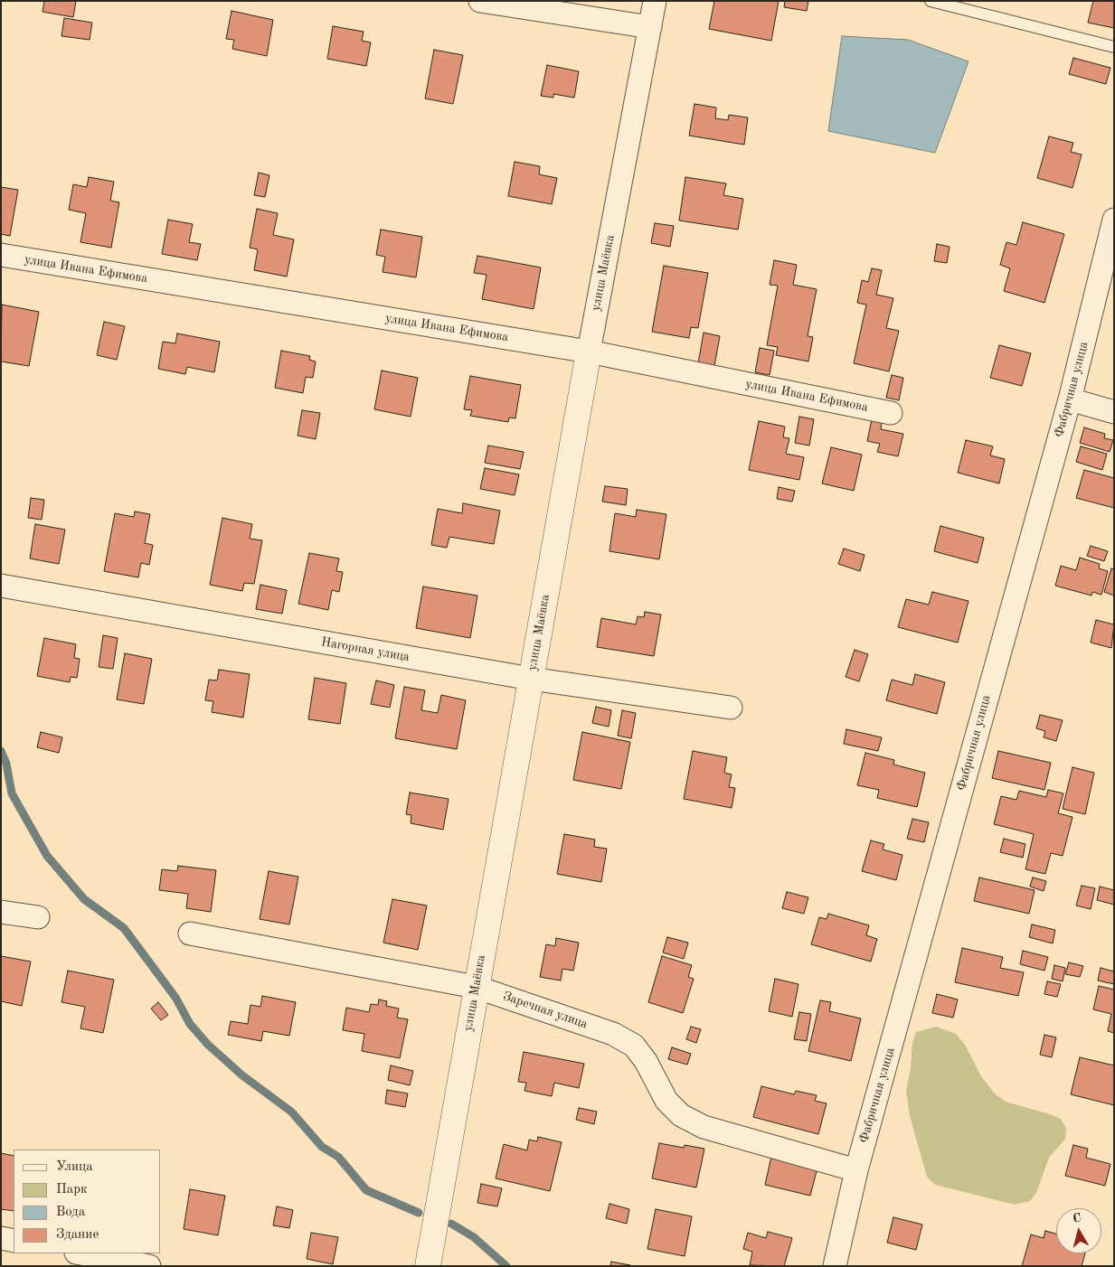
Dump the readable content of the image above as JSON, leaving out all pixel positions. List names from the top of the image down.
{
  "streets": {
    "street": [
      "улица Ивана Ефимова",
      "улица Маёвка",
      "Фабричная улица",
      "Нагорная улица",
      "Заречная улица"
    ]
  },
  "crossings": [
    ["улица Ивана Ефимова", "улица Маёвка"],
    ["улица Маёвка", "Нагорная улица"],
    ["улица Маёвка", "Заречная улица"],
    ["Фабричная улица", "Заречная улица"]
  ],
  "legend": [
    "Улица",
    "Парк",
    "Вода",
    "Здание"
  ],
  "north": "top"
}
